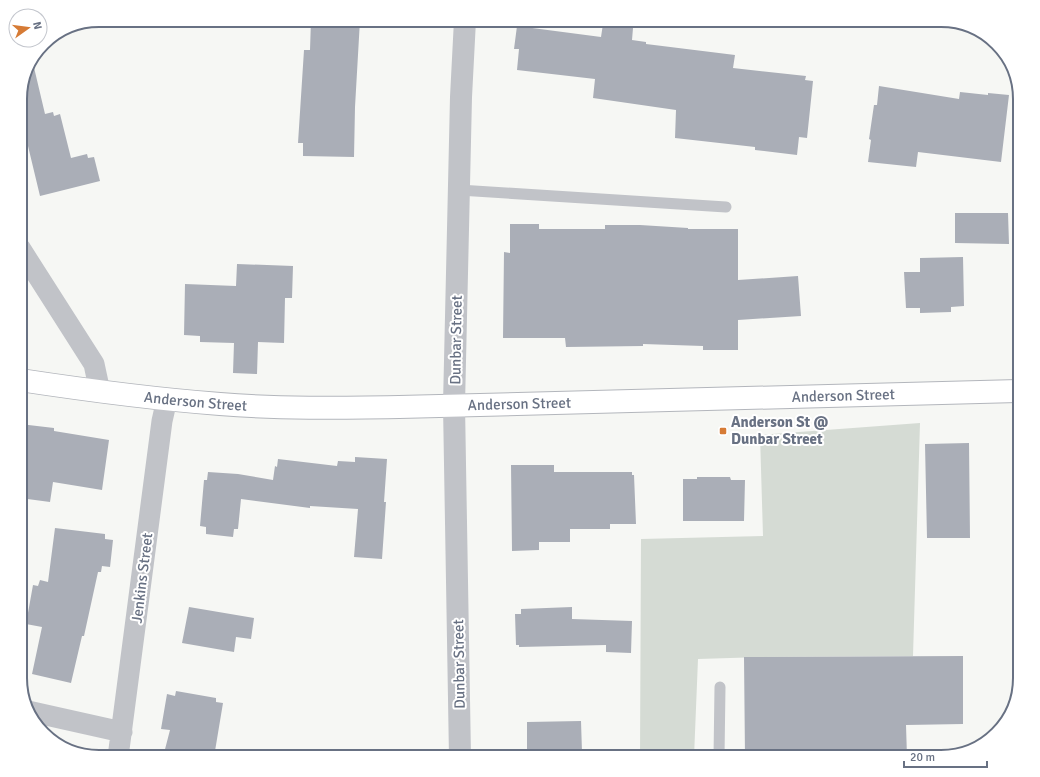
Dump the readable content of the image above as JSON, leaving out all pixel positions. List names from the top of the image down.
{
  "streets": {
    "main road": ["Anderson Street"],
    "street": ["Dunbar Street", "Jenkins Street"]
  },
  "crossings": [
    ["Dunbar Street", "Anderson Street"],
    ["Anderson Street", "Jenkins Street"]
  ],
  "places": {
    "transit": ["Anderson St @ Dunbar Street"]
  },
  "scale_bar": "20 m",
  "north": "right"
}
